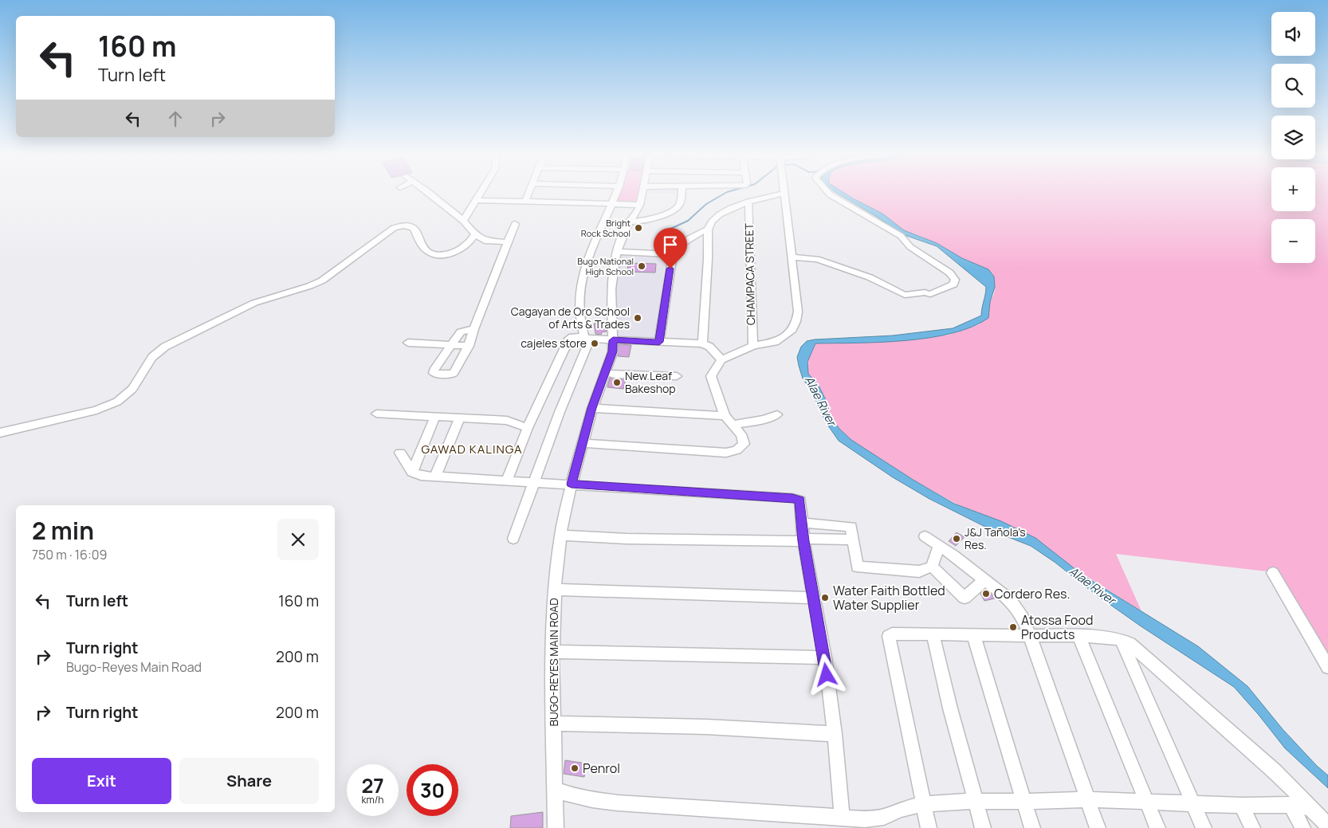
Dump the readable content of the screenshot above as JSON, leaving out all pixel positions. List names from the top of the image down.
{
  "streets": {
    "street": ["CHAMPACA STREET", "BUGO-REYES MAIN ROAD"]
  },
  "districts": ["GAWAD KALINGA"],
  "water": ["Alae River"],
  "places": [
    "Bright Rock School",
    "Bugo National High School",
    "Cagayan de Oro School of Arts & Trades",
    "cajeles store",
    "New Leaf Bakeshop",
    "J&J Tañola's Res.",
    "Cordero Res.",
    "Water Faith Bottled Water Supplier",
    "Atossa Food Products",
    "Penrol"
  ],
  "page": {
    "map_buttons": ["+", "−"],
    "turn": ["160 m", "Turn left"],
    "heading": ["2 min", "750 m · 16:09"],
    "list": [
      {
        "name": "Turn left",
        "value": "160 m"
      },
      {
        "name": "Turn right",
        "note": "Bugo-Reyes Main Road",
        "value": "200 m"
      },
      {
        "name": "Turn right",
        "value": "200 m"
      }
    ],
    "buttons": ["Exit", "Share"],
    "speed": "27 km/h",
    "limit": "30"
  }
}
